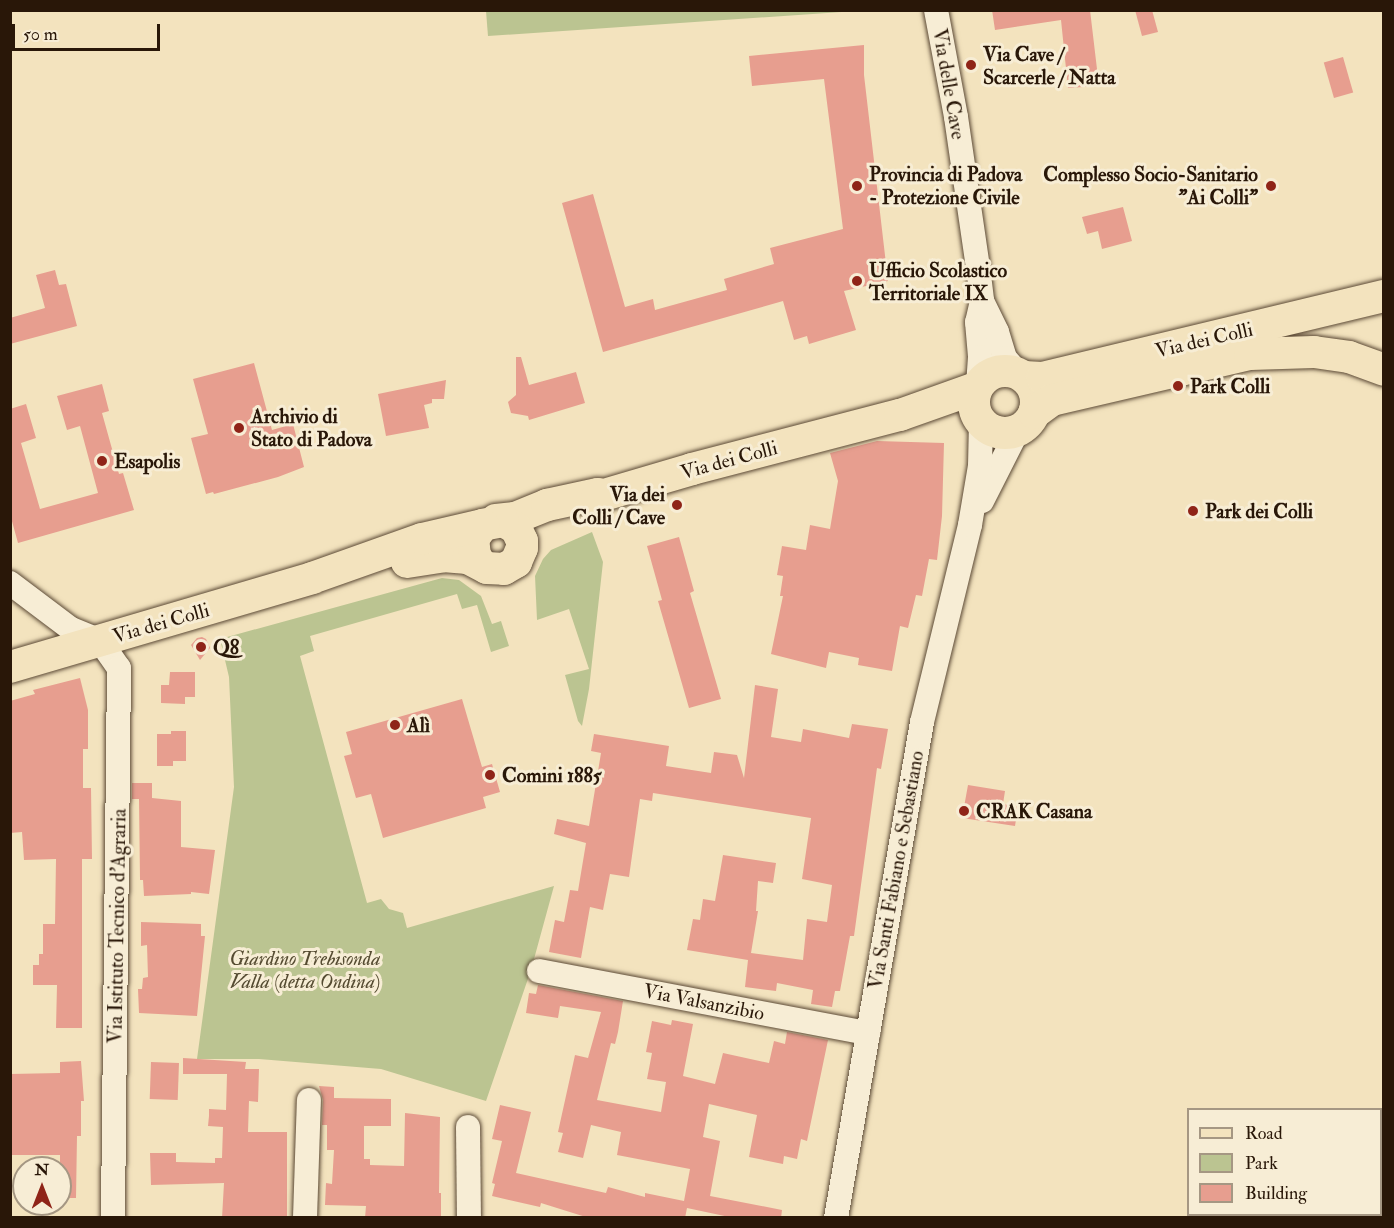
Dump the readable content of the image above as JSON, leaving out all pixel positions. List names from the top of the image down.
{
  "streets": {
    "main road": ["Via dei Colli"],
    "street": [
      "Via delle Cave",
      "Via Santi Fabiano e Sebastiano",
      "Via Istituto Tecnico d'Agraria",
      "Via Valsanzibio"
    ]
  },
  "crossings": [
    ["Via delle Cave", "Via dei Colli"],
    ["Via delle Cave", "Via Santi Fabiano e Sebastiano"],
    ["Via dei Colli", "Via Santi Fabiano e Sebastiano"],
    ["Via dei Colli", "Via Istituto Tecnico d'Agraria"],
    ["Via Santi Fabiano e Sebastiano", "Via Valsanzibio"]
  ],
  "parks": ["Giardino Trebisonda Valla (detta Ondina)"],
  "places": [
    "Via Cave / Scarcerle / Natta",
    "Provincia di Padova - Protezione Civile",
    "Complesso Socio-Sanitario \"Ai Colli\"",
    "Ufficio Scolastico Territoriale IX",
    "Park Colli",
    "Archivio di Stato di Padova",
    "Esapolis",
    "Via dei Colli / Cave",
    "Park dei Colli",
    "Q8",
    "Alì",
    "Comini 1885",
    "CRAK Casana"
  ],
  "legend": ["Road", "Park", "Building"],
  "scale_bar": "50 m",
  "north": "top"
}
